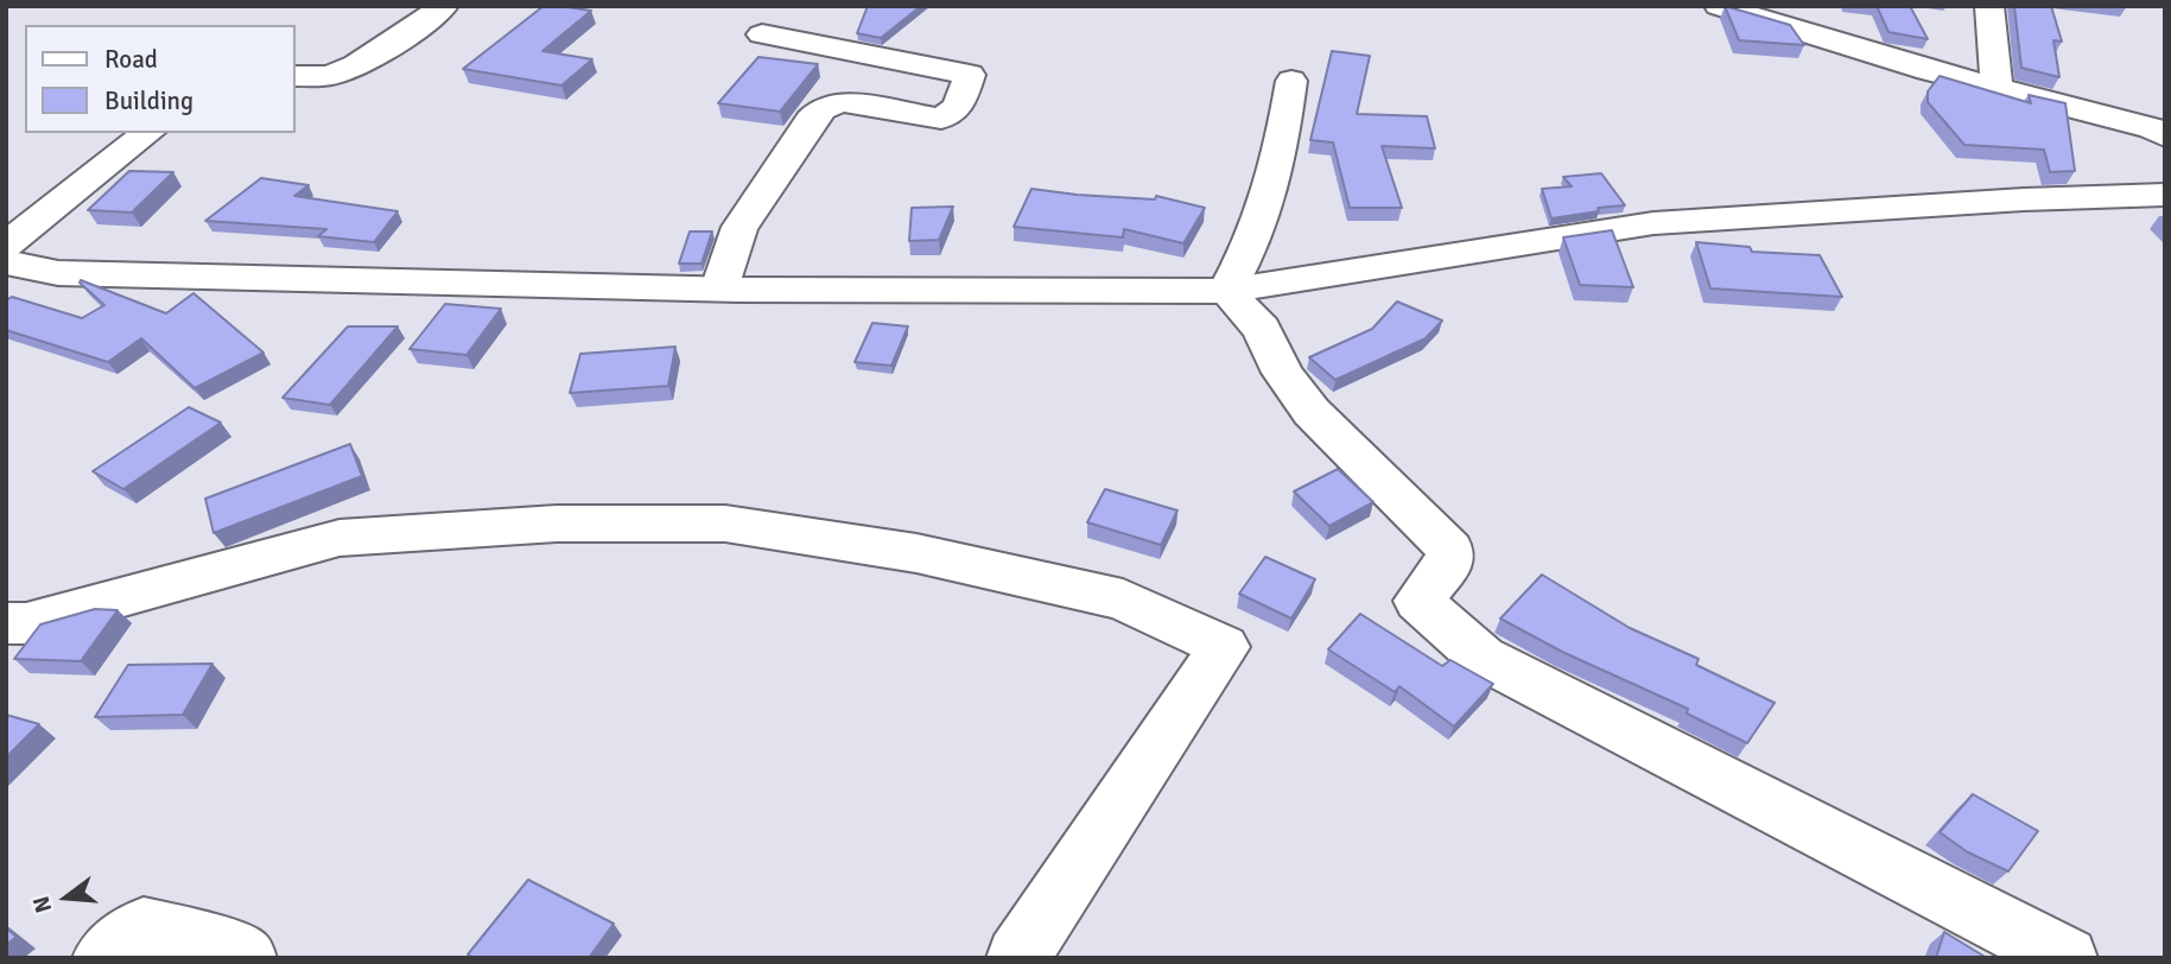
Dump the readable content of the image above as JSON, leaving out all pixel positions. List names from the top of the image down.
{
  "legend": ["Road", "Building"],
  "north": "left"
}
